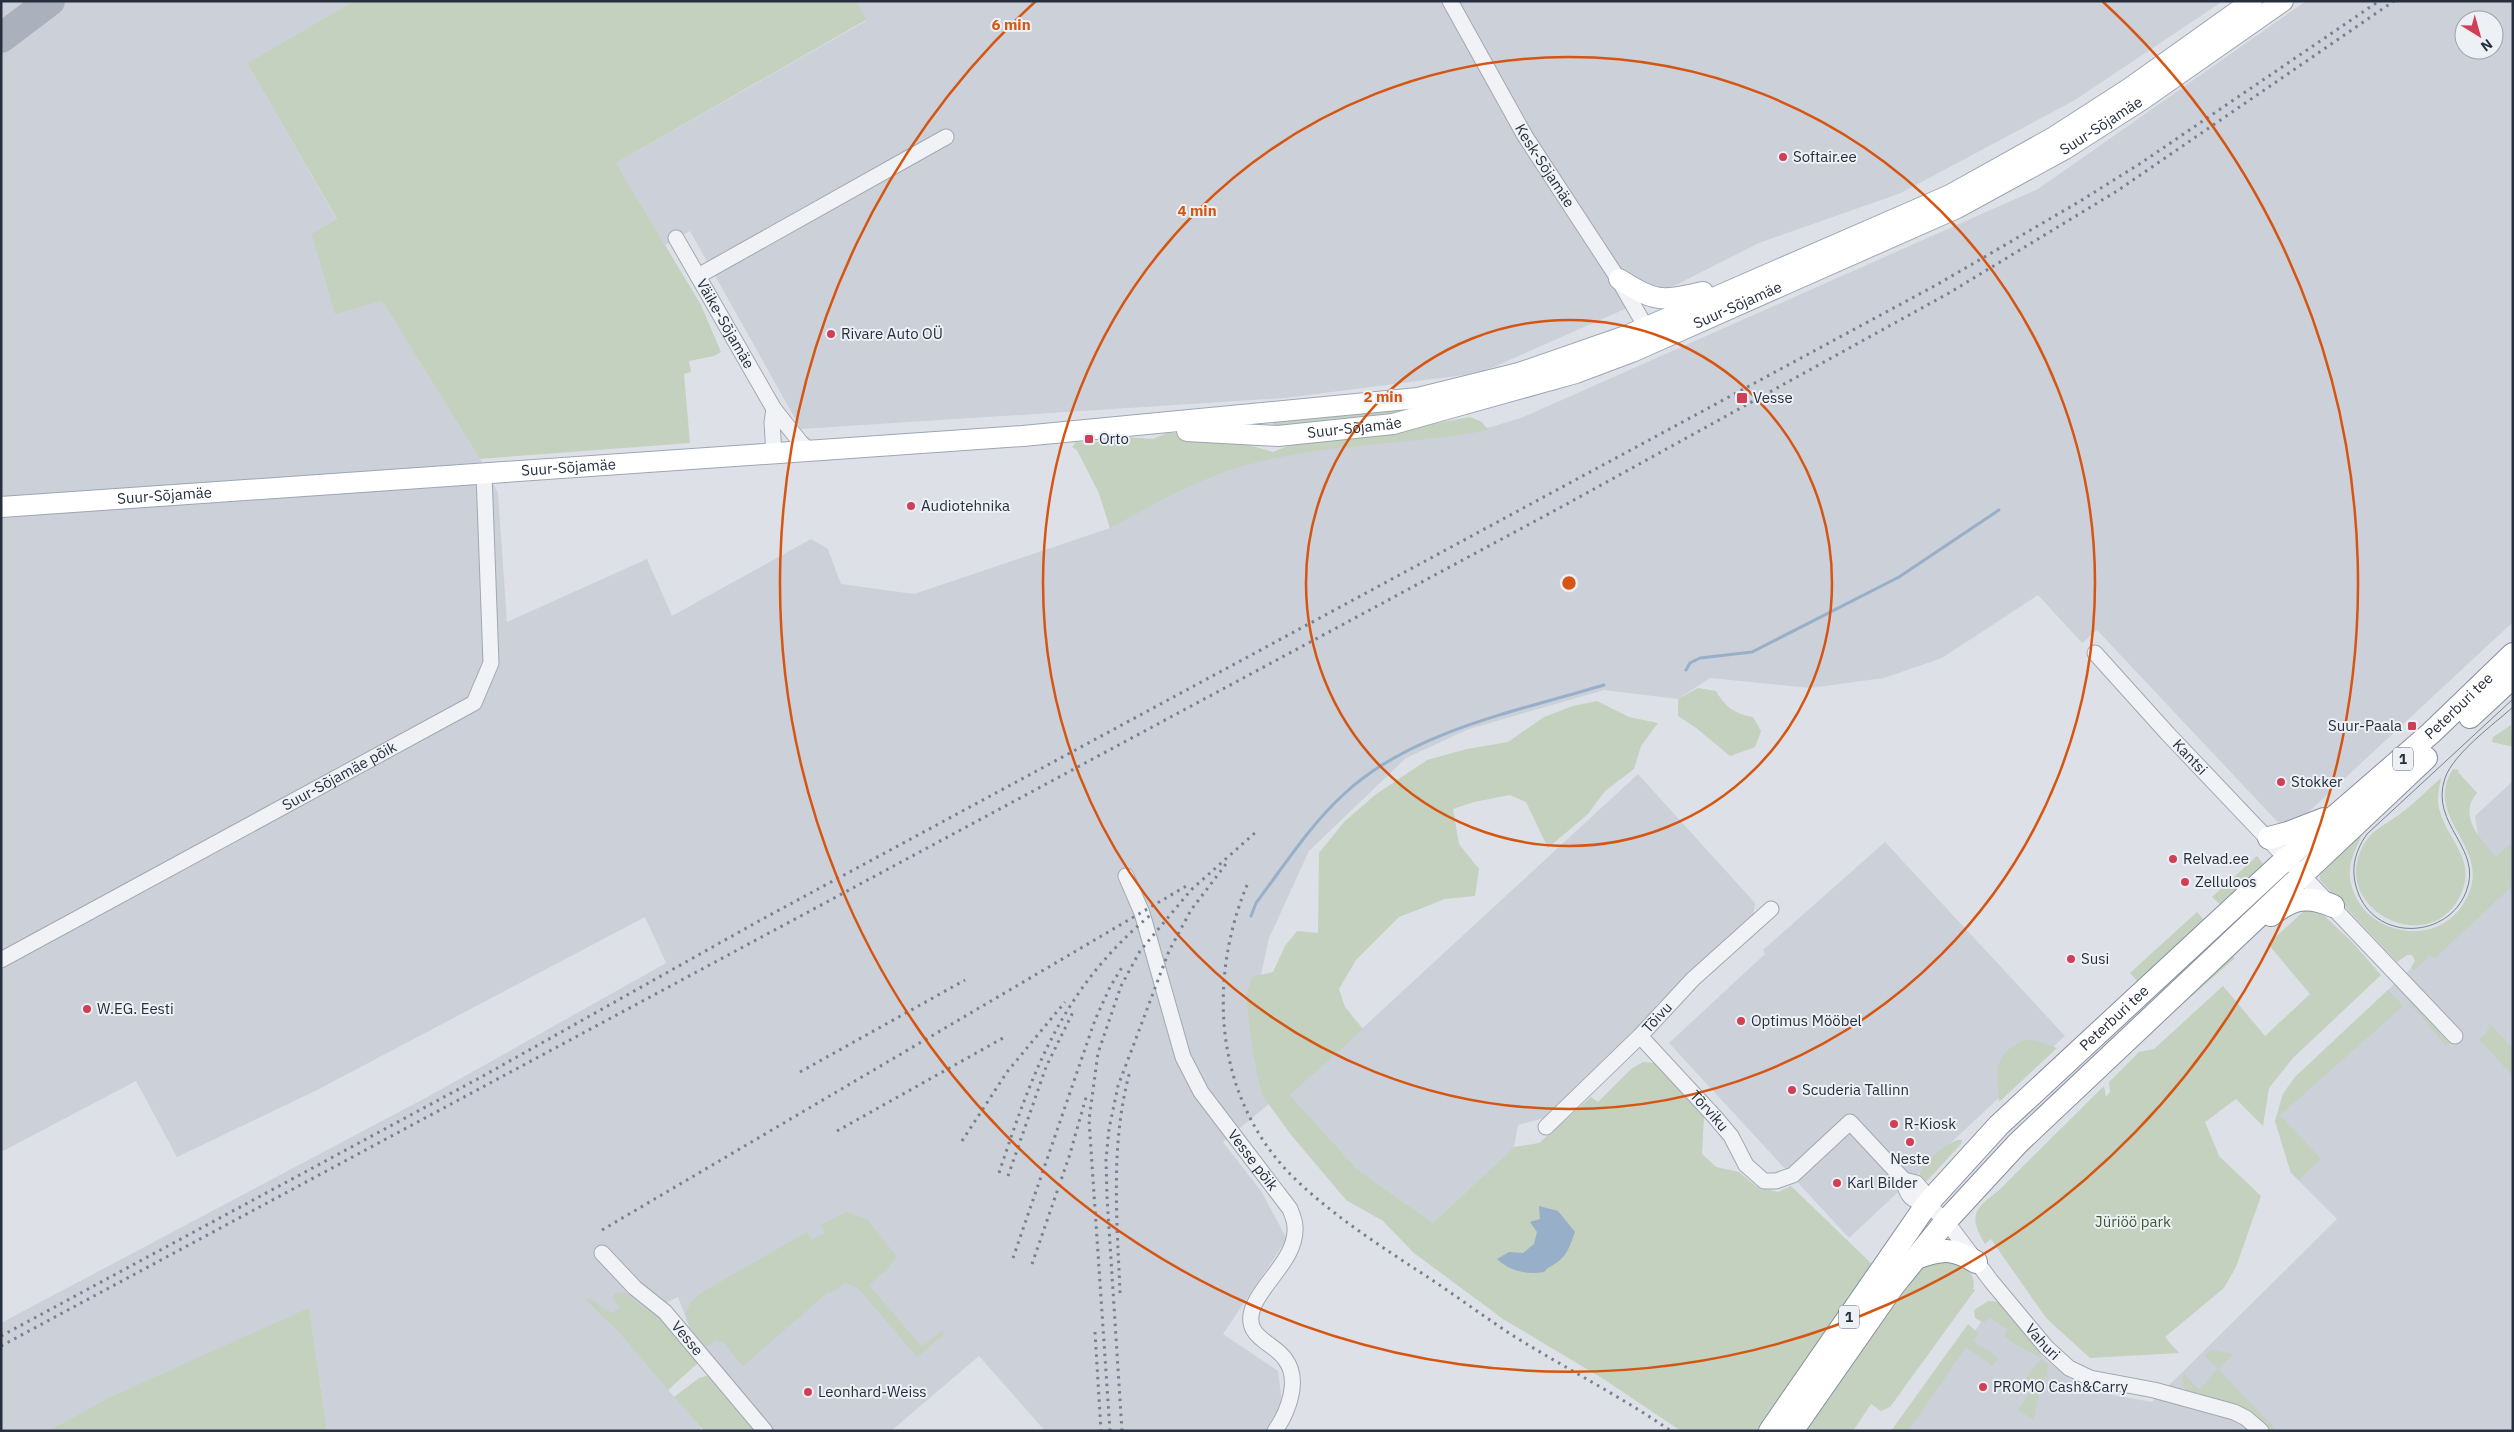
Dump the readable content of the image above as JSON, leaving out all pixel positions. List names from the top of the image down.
{
  "streets": {
    "highway": ["Peterburi tee", "1"],
    "main road": ["Suur-Sõjamäe"],
    "street": [
      "Kesk-Sõjamäe",
      "Väike-Sõjamäe",
      "Kantsi",
      "Suur-Sõjamäe põik",
      "Tõivu",
      "Tõrviku",
      "Vesse põik",
      "Vesse",
      "Vahuri"
    ]
  },
  "crossings": [
    ["Suur-Sõjamäe", "Kesk-Sõjamäe"],
    ["Suur-Sõjamäe", "Väike-Sõjamäe"],
    ["Suur-Sõjamäe", "Suur-Sõjamäe põik"],
    ["Peterburi tee", "Kantsi"],
    ["Peterburi tee", "Vahuri"],
    ["Tõivu", "Tõrviku"],
    ["Tõrviku", "Vahuri"]
  ],
  "parks": ["Jüriöö park"],
  "places": {
    "other": [
      "Softair.ee",
      "Rivare Auto OÜ",
      "Audiotehnika",
      "Stokker",
      "Relvad.ee",
      "Zelluloos",
      "Susi",
      "W.EG. Eesti",
      "Optimus Mööbel",
      "Scuderia Tallinn",
      "R-Kiosk",
      "Neste",
      "Karl Bilder",
      "PROMO Cash&Carry",
      "Leonhard-Weiss"
    ],
    "transit": ["Vesse", "Orto", "Suur-Paala"]
  },
  "north": "bottom right",
  "rings": ["6 min", "4 min", "2 min"]
}
